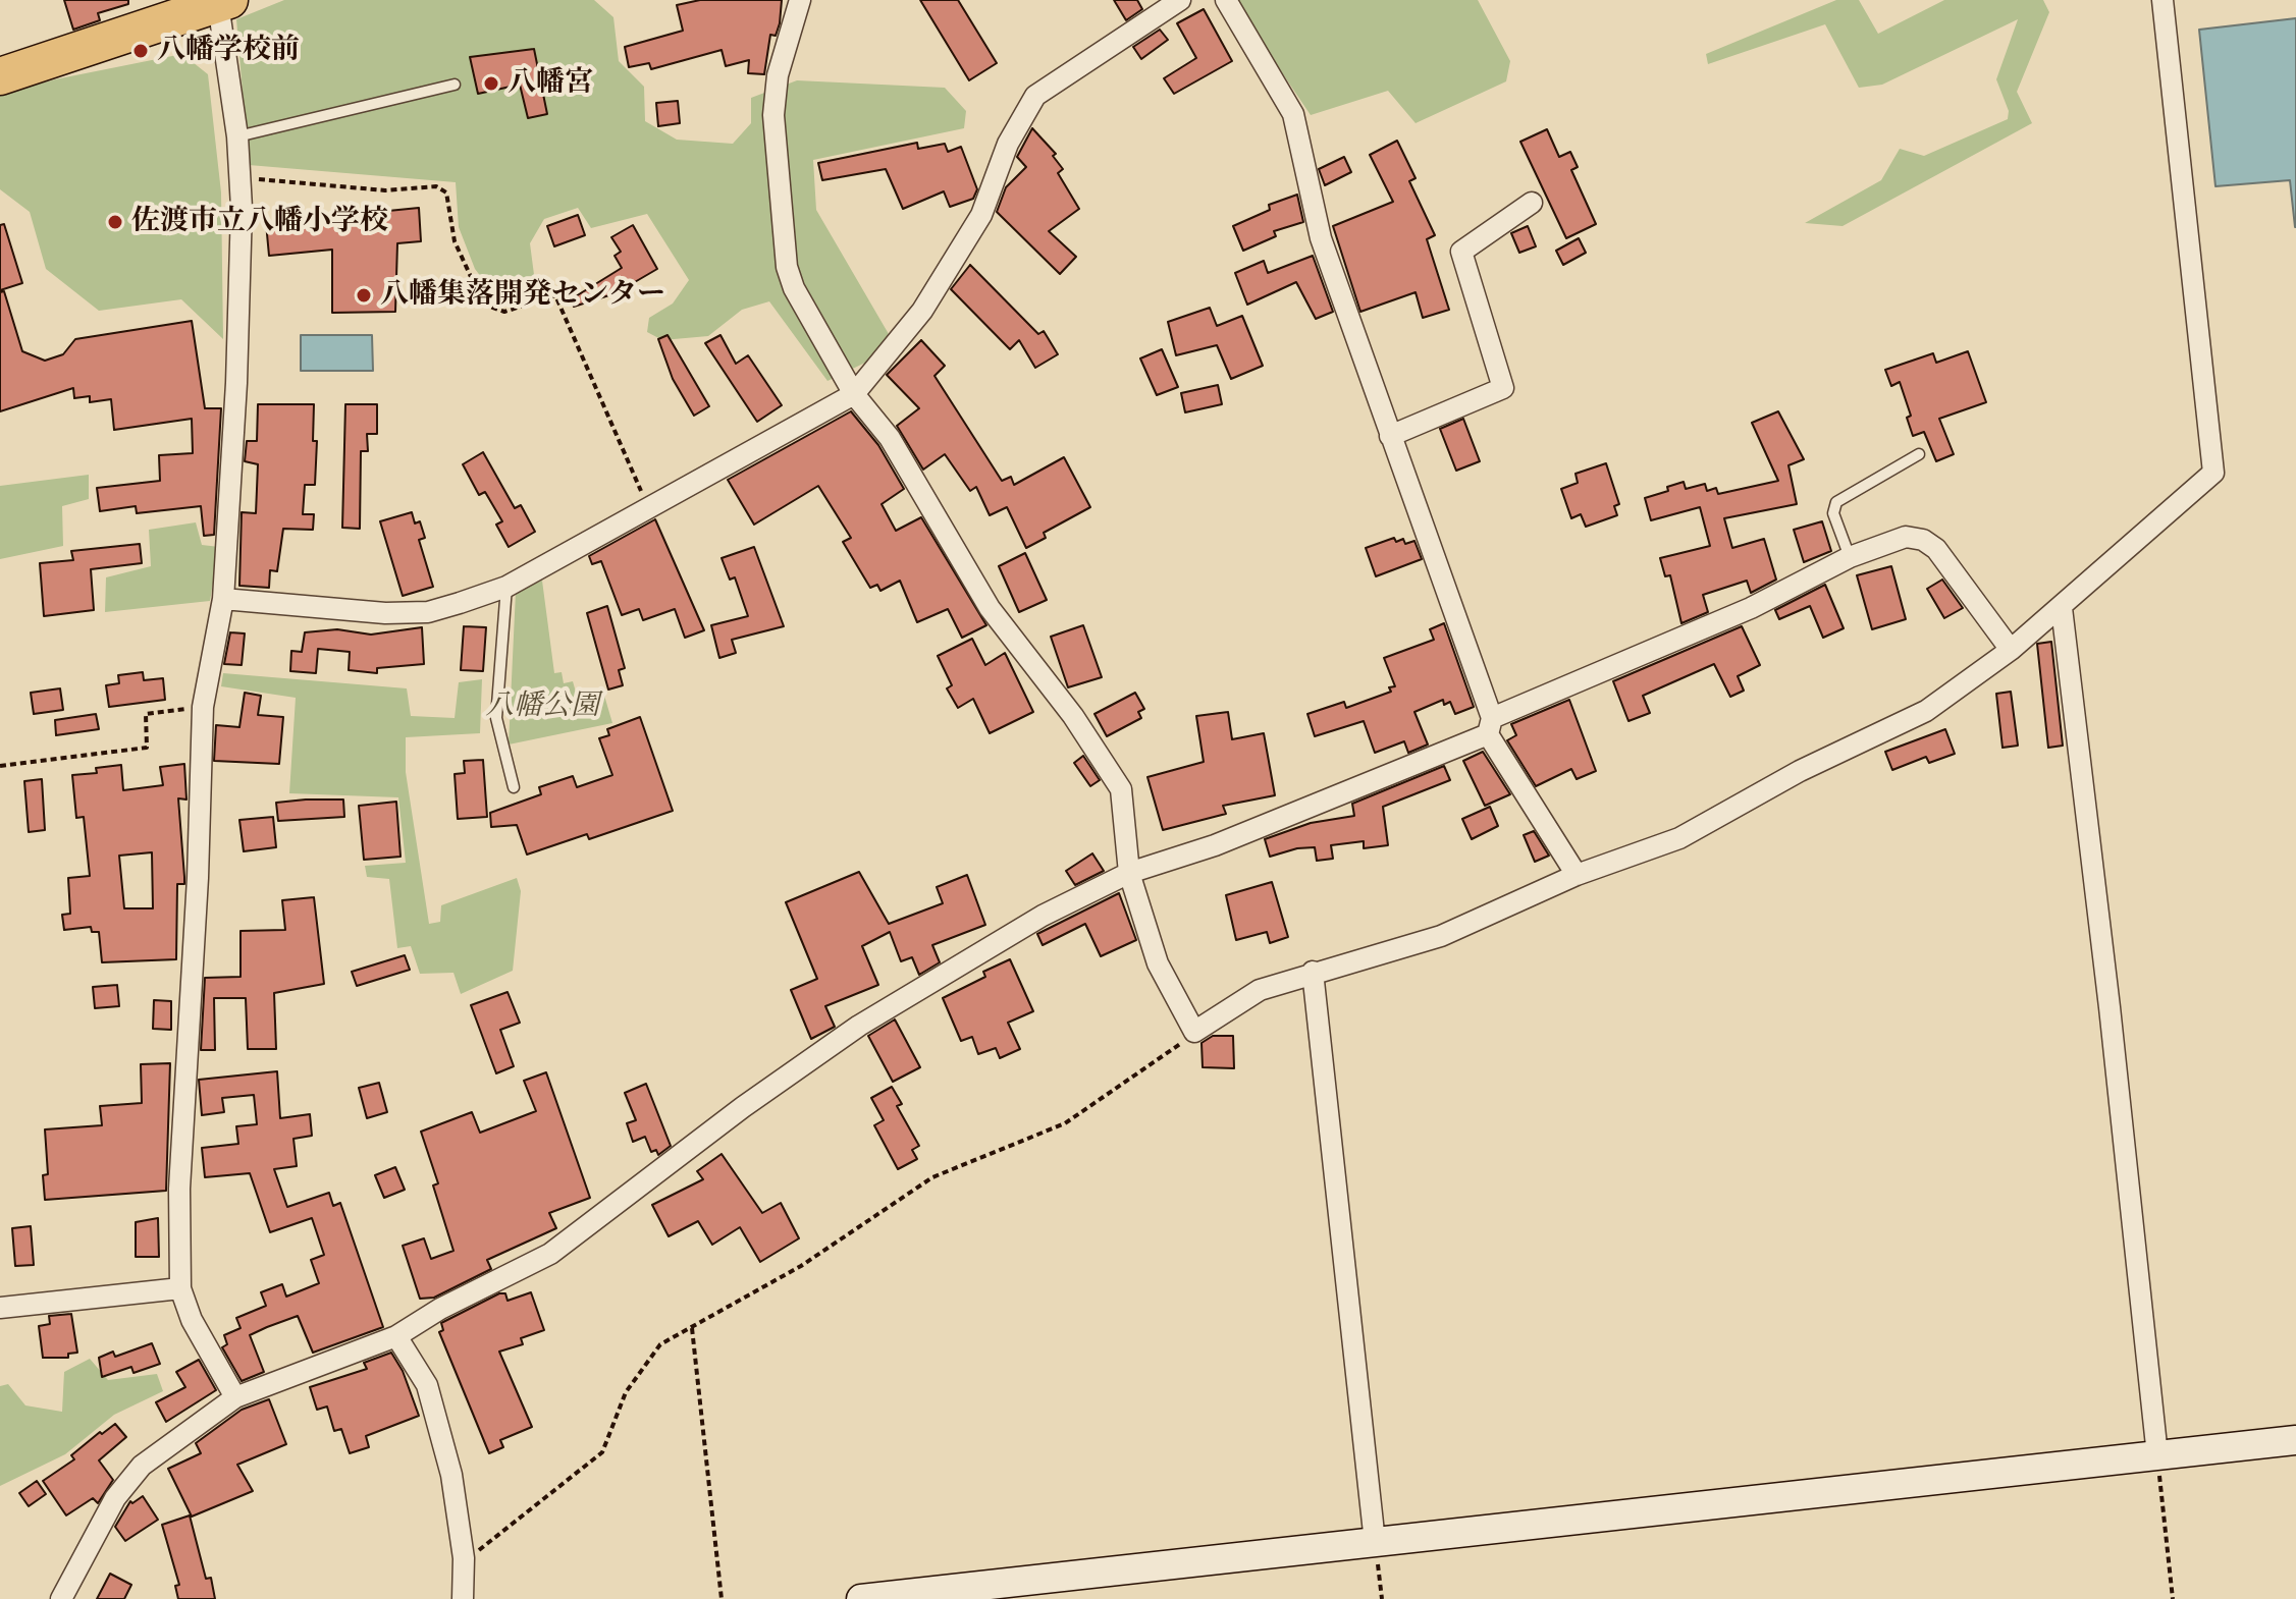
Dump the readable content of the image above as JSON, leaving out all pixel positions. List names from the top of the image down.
{
  "parks": ["八幡公園"],
  "places": [
    "八幡学校前",
    "八幡宮",
    "佐渡市立八幡小学校",
    "八幡集落開発センター"
  ]
}
